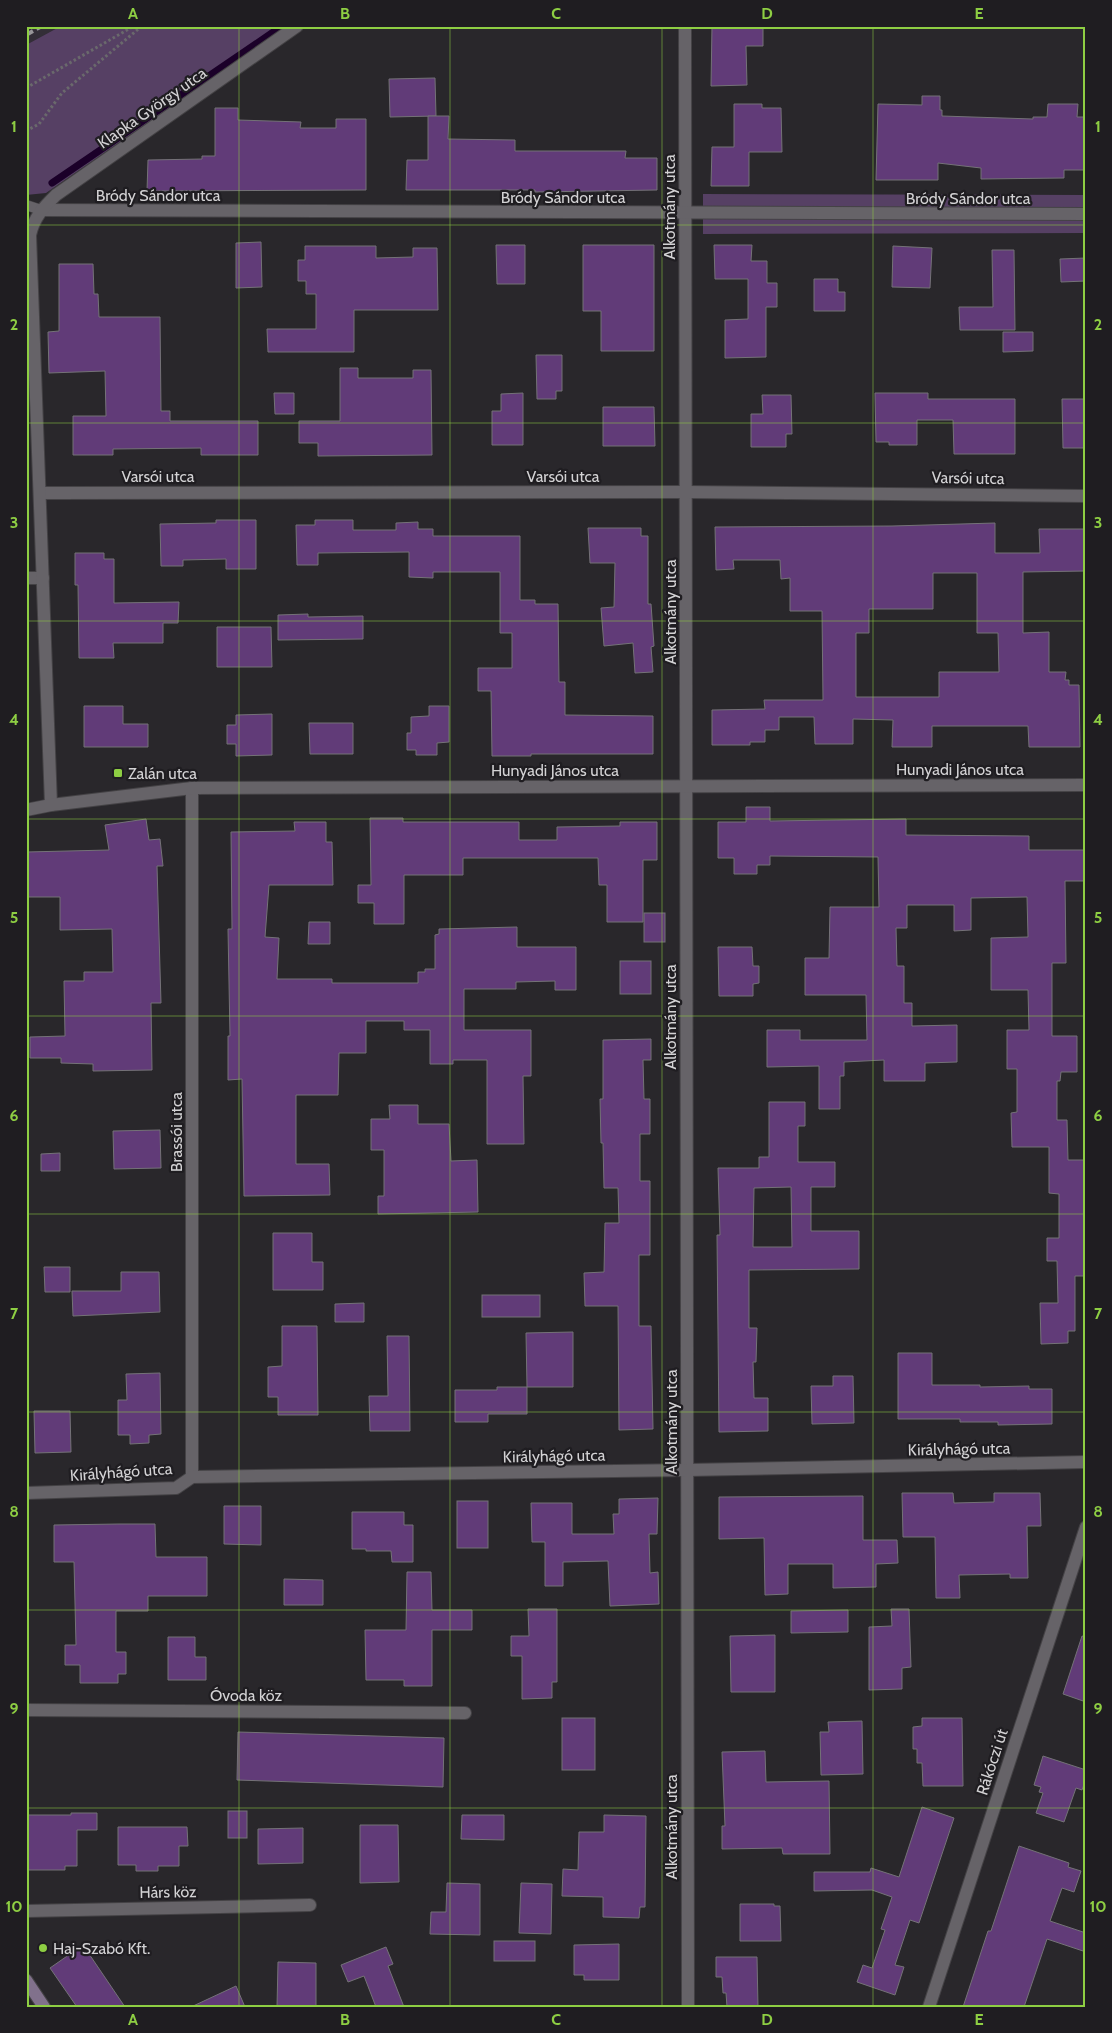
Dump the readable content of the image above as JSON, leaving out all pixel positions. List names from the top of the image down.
{
  "streets": {
    "street": [
      "Klapka György utca",
      "Bródy Sándor utca",
      "Alkotmány utca",
      "Varsói utca",
      "Hunyadi János utca",
      "Brassói utca",
      "Királyhágó utca",
      "Óvoda köz",
      "Rákóczi út",
      "Hárs köz"
    ]
  },
  "crossings": [
    ["Klapka György utca", "Bródy Sándor utca"],
    ["Bródy Sándor utca", "Alkotmány utca"],
    ["Alkotmány utca", "Varsói utca"],
    ["Alkotmány utca", "Hunyadi János utca"],
    ["Alkotmány utca", "Királyhágó utca"],
    ["Hunyadi János utca", "Brassói utca"],
    ["Brassói utca", "Királyhágó utca"]
  ],
  "places": {
    "transit": ["Zalán utca"],
    "other": ["Haj-Szabó Kft."]
  },
  "grid": {
    "columns": [
      "A",
      "B",
      "C",
      "D",
      "E"
    ],
    "rows": [
      "1",
      "2",
      "3",
      "4",
      "5",
      "6",
      "7",
      "8",
      "9",
      "10"
    ]
  }
}
